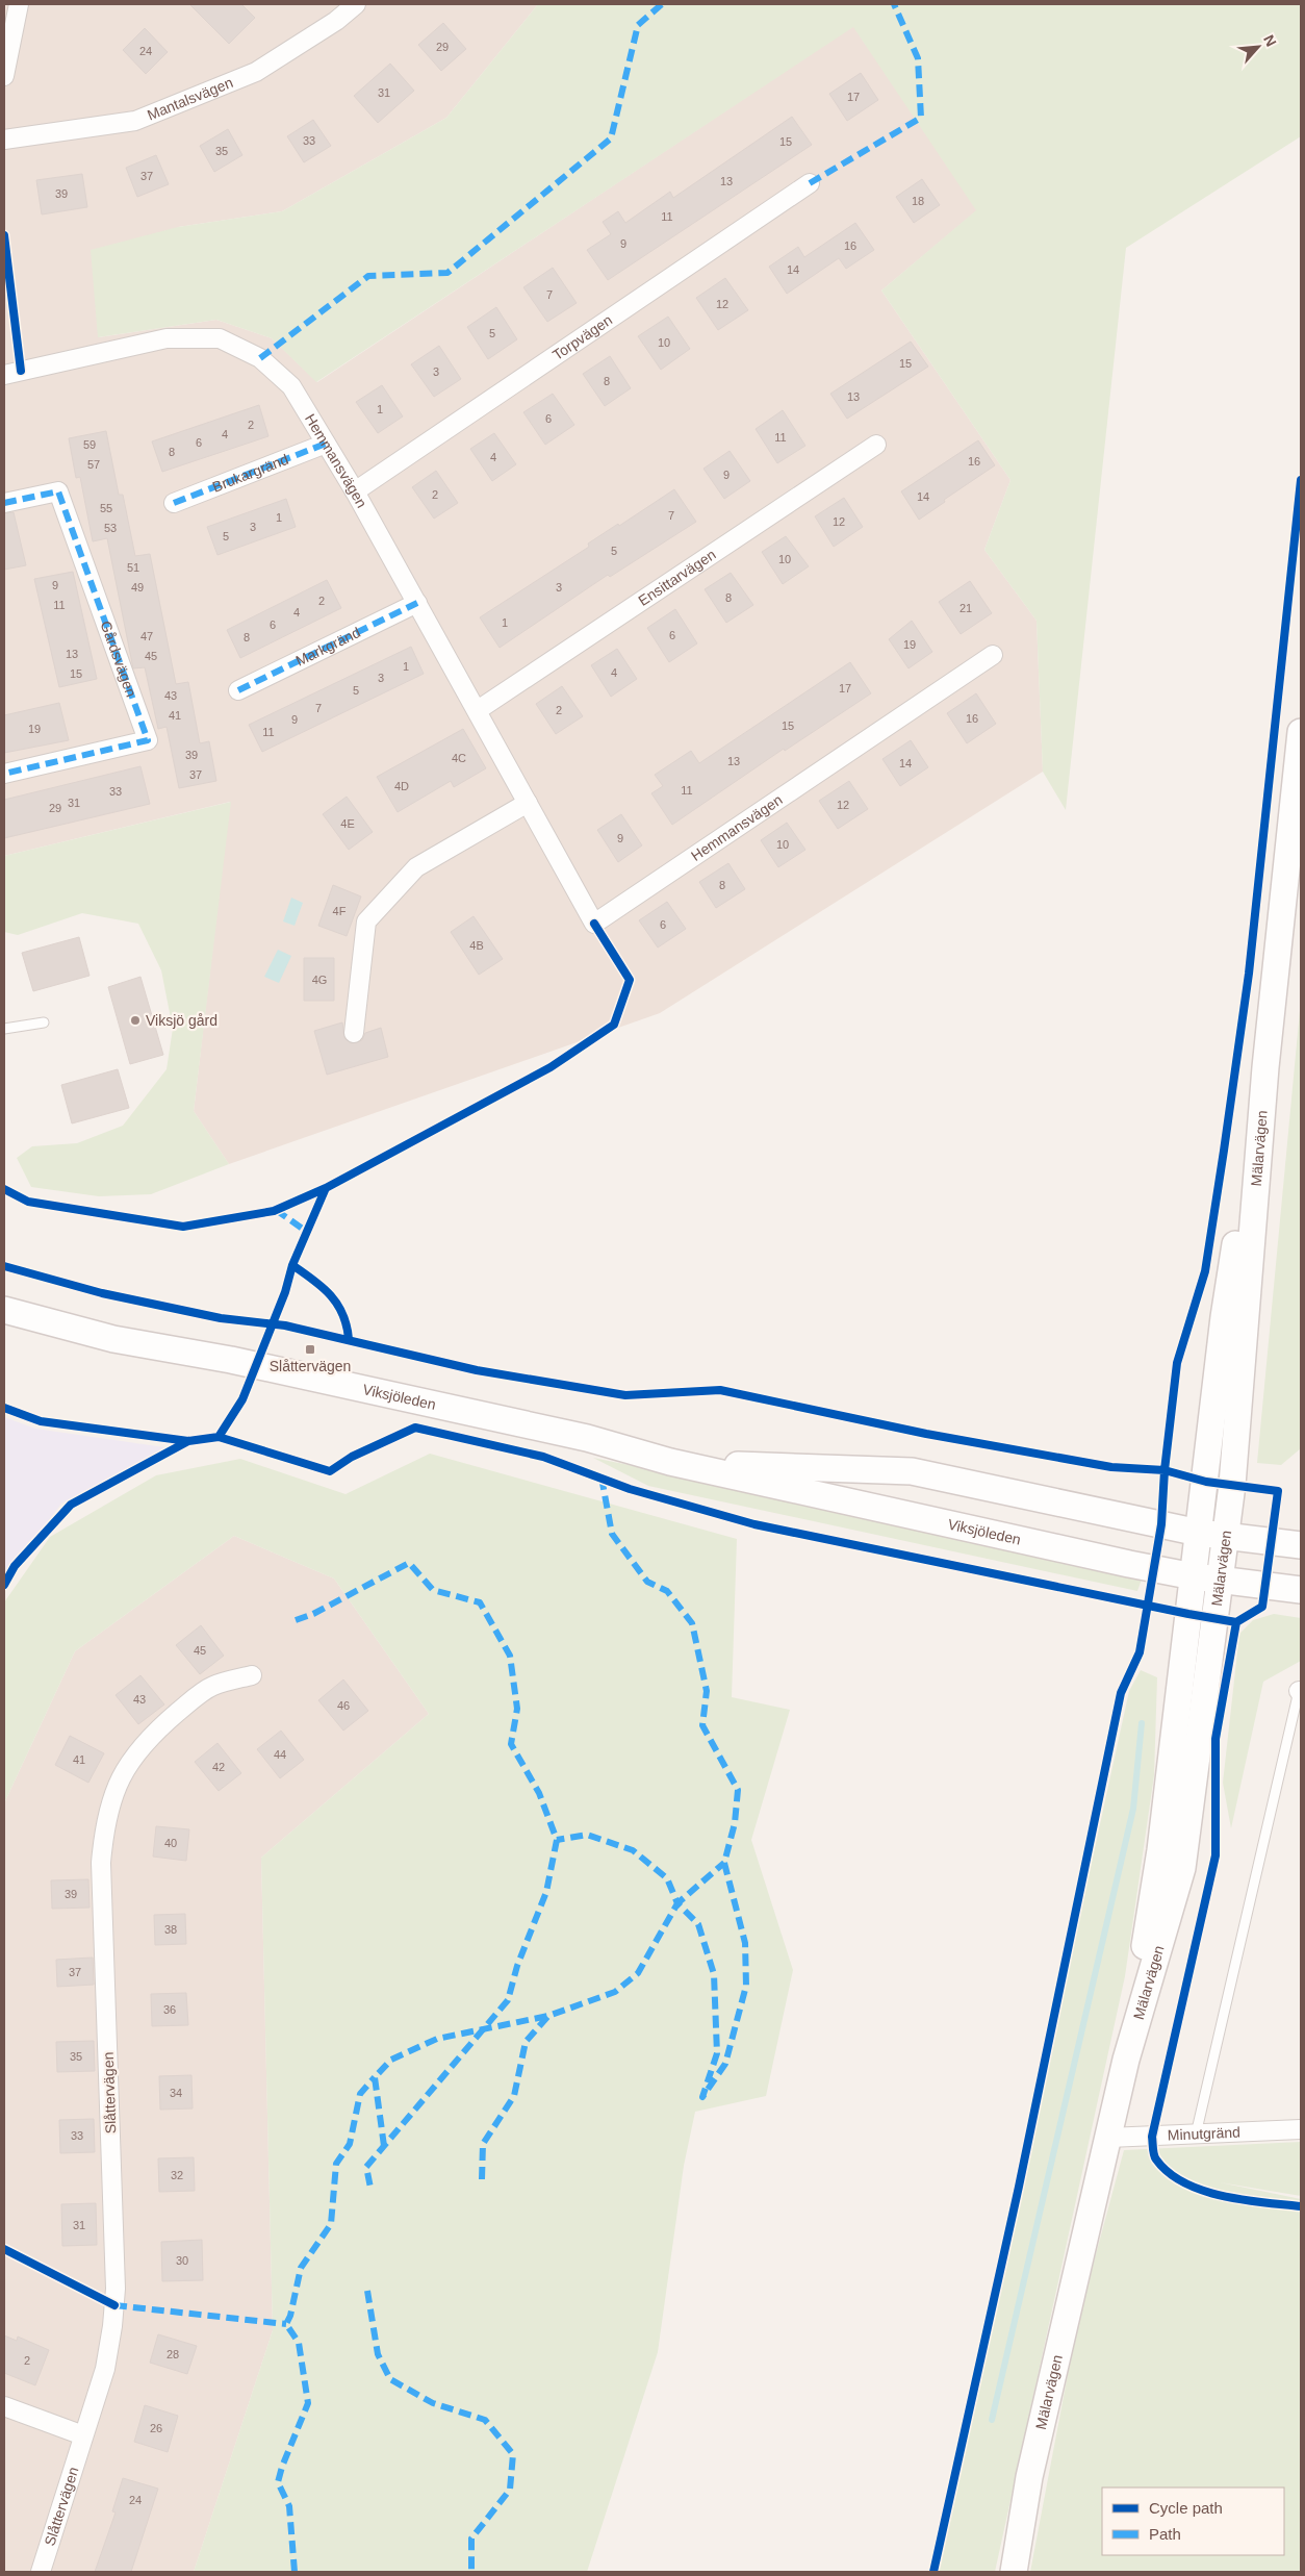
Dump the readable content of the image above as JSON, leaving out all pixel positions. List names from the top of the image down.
{
  "streets": {
    "street": [
      "Mantalsvägen",
      "Torpvägen",
      "Hemmansvägen",
      "Brukargränd",
      "Ensittarvägen",
      "Markgränd",
      "Gårdsvägen",
      "Mälarvägen",
      "Viksjöleden",
      "Slåttervägen",
      "Minutgränd"
    ]
  },
  "crossings": [
    ["Torpvägen", "Hemmansvägen"],
    ["Hemmansvägen", "Brukargränd"],
    ["Hemmansvägen", "Ensittarvägen"],
    ["Hemmansvägen", "Markgränd"],
    ["Mälarvägen", "Viksjöleden"],
    ["Mälarvägen", "Minutgränd"]
  ],
  "places": {
    "other": ["Viksjö gård"],
    "transit": ["Slåttervägen"]
  },
  "house_numbers": [
    "29",
    "24",
    "31",
    "17",
    "33",
    "15",
    "35",
    "37",
    "13",
    "39",
    "18",
    "11",
    "9",
    "16",
    "14",
    "7",
    "12",
    "5",
    "10",
    "15",
    "3",
    "8",
    "13",
    "1",
    "6",
    "2",
    "4",
    "11",
    "6",
    "59",
    "8",
    "4",
    "16",
    "57",
    "9",
    "2",
    "14",
    "55",
    "7",
    "1",
    "12",
    "3",
    "53",
    "5",
    "5",
    "10",
    "51",
    "9",
    "49",
    "3",
    "8",
    "2",
    "11",
    "21",
    "4",
    "1",
    "6",
    "6",
    "47",
    "8",
    "19",
    "13",
    "45",
    "1",
    "4",
    "15",
    "3",
    "17",
    "5",
    "43",
    "7",
    "2",
    "41",
    "16",
    "9",
    "15",
    "19",
    "11",
    "39",
    "4C",
    "13",
    "14",
    "37",
    "4D",
    "11",
    "33",
    "31",
    "12",
    "29",
    "4E",
    "9",
    "10",
    "8",
    "4F",
    "6",
    "4B",
    "4G",
    "45",
    "43",
    "46",
    "44",
    "41",
    "42",
    "40",
    "39",
    "38",
    "37",
    "36",
    "35",
    "34",
    "33",
    "32",
    "31",
    "30",
    "28",
    "2",
    "26",
    "24"
  ],
  "legend": ["Cycle path", "Path"],
  "north": "top right"
}
